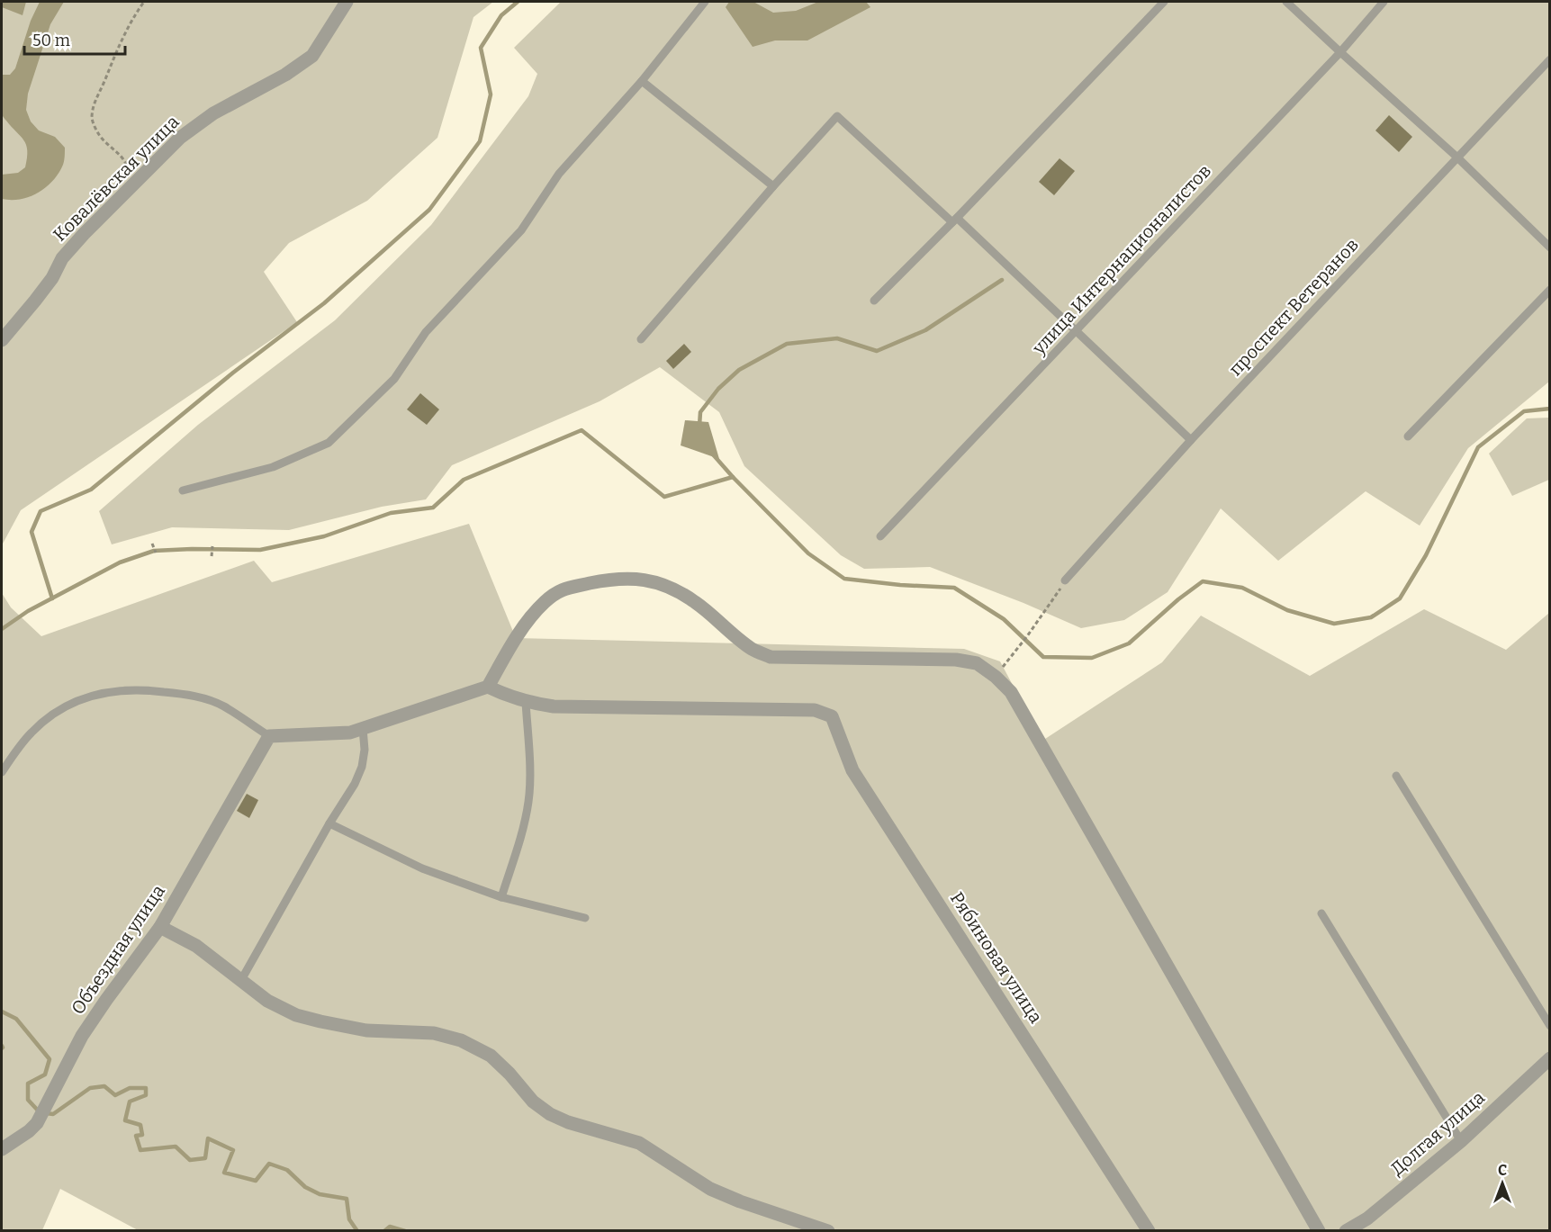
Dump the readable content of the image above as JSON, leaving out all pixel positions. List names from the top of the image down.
{
  "streets": {
    "street": [
      "Ковалёвская улица",
      "Объездная улица",
      "Рябиновая улица",
      "Долгая улица"
    ],
    "lane": ["улица Интернационалистов", "проспект Ветеранов"]
  },
  "scale_bar": "50 m",
  "north": "top"
}
